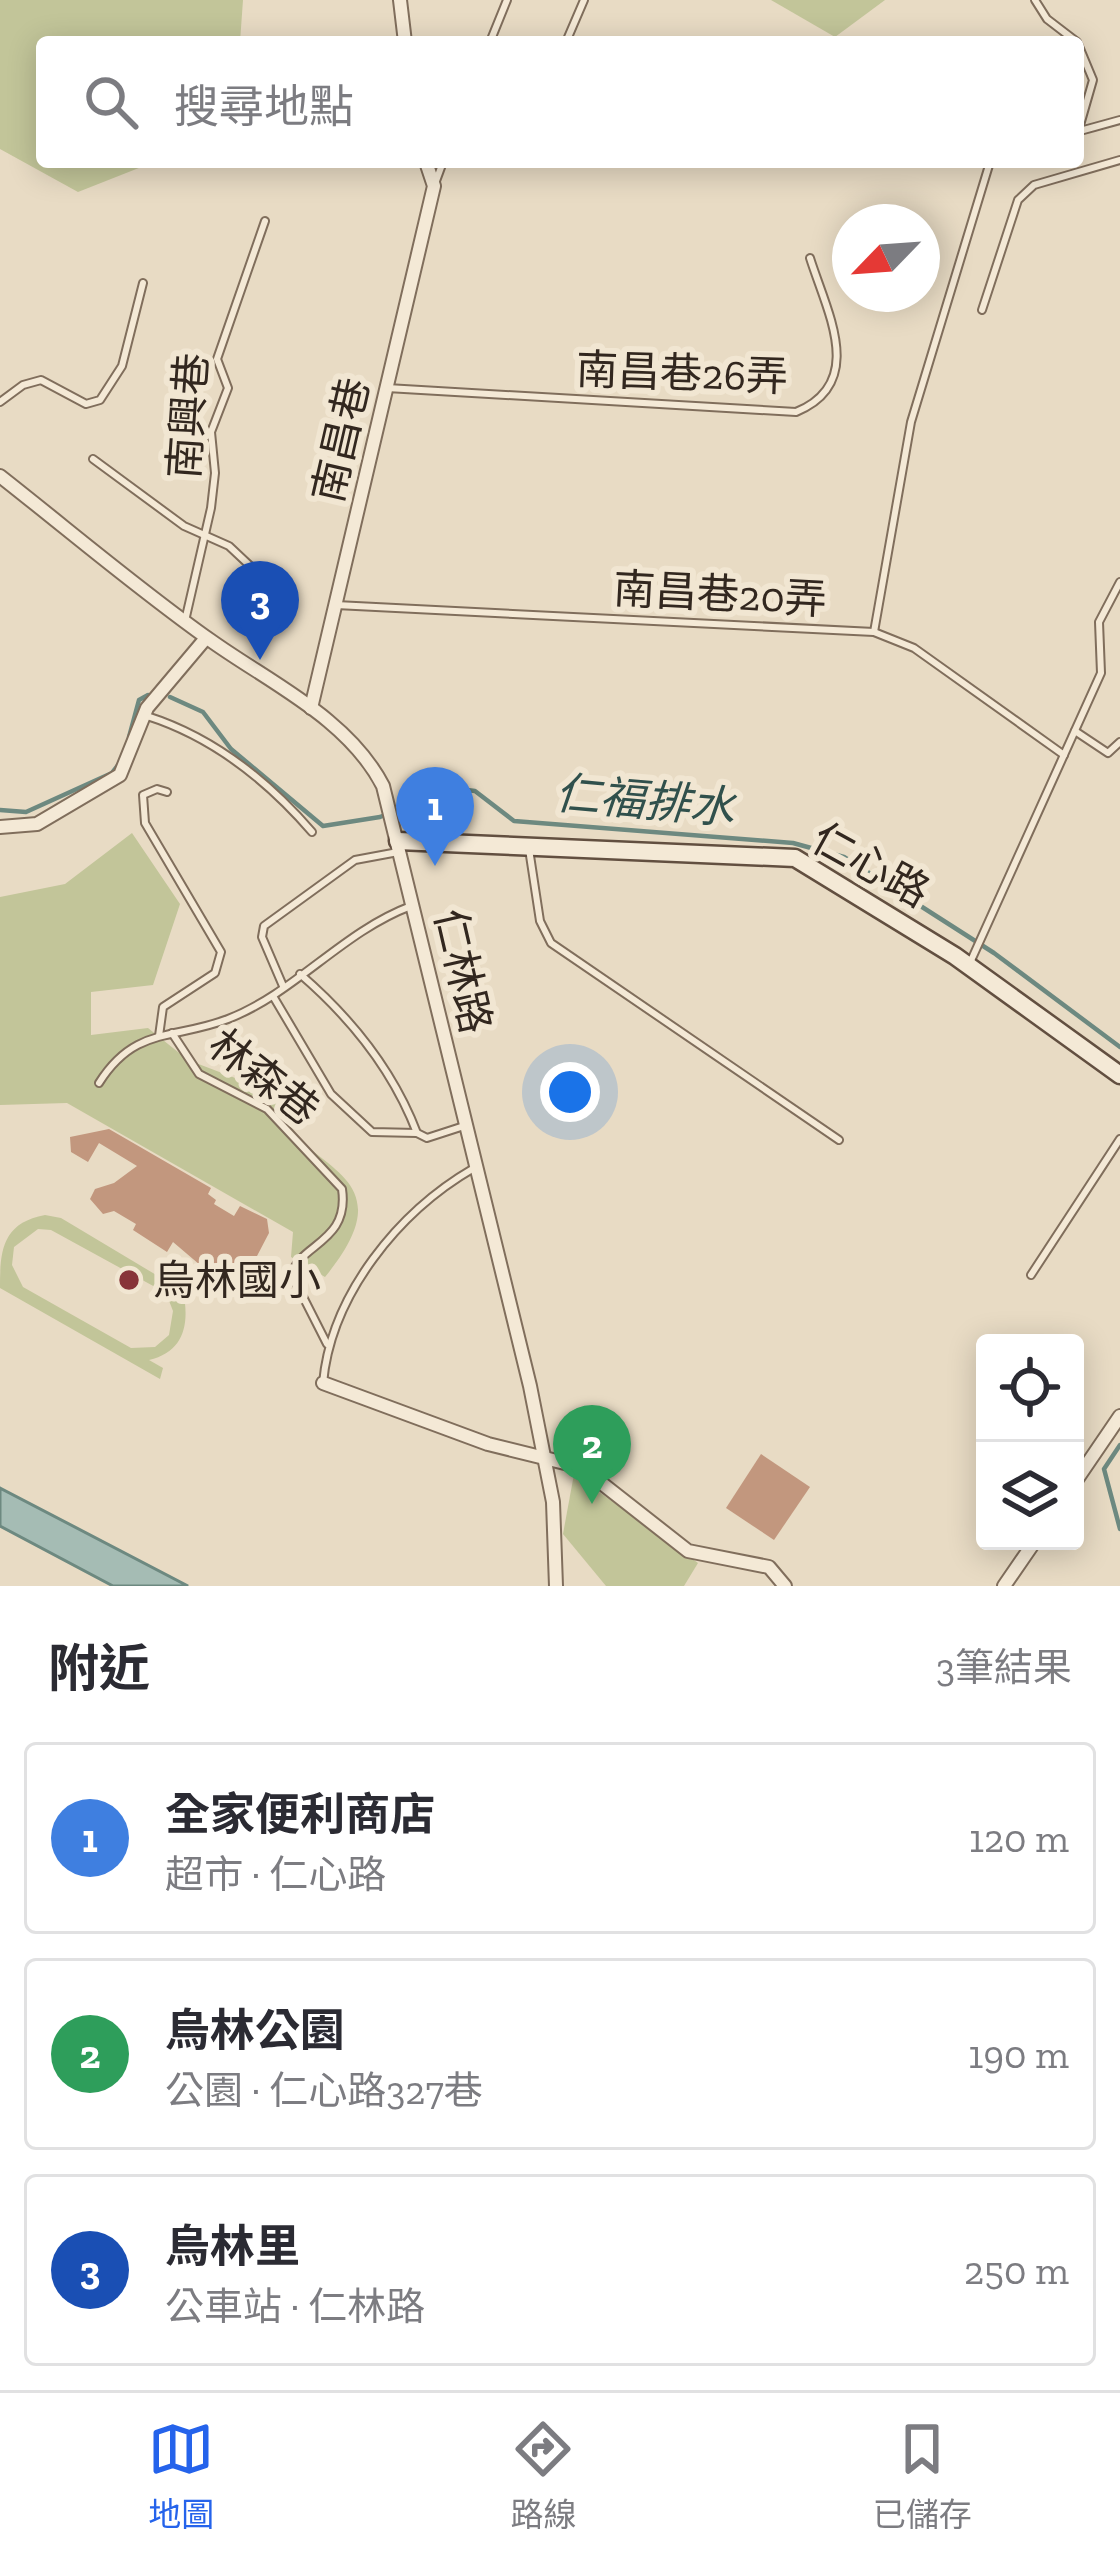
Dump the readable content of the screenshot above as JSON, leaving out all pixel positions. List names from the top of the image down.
{
  "streets": {
    "street": ["南昌巷", "仁心路", "仁林路"],
    "lane": [
      "南昌巷26弄",
      "南興巷",
      "南昌巷20弄",
      "林森巷"
    ]
  },
  "crossings": [
    ["南昌巷26弄", "南昌巷"],
    ["南興巷", "仁林路"],
    ["南昌巷", "南昌巷20弄"],
    ["南昌巷", "仁林路"],
    ["仁心路", "仁林路"],
    ["仁心路", "林森巷"],
    ["仁林路", "林森巷"]
  ],
  "water": ["仁福排水"],
  "places": ["烏林國小"],
  "north": "bottom left",
  "page": {
    "search": "搜尋地點",
    "pins": ["3", "1", "2"],
    "heading": ["附近", "3筆結果"],
    "list": [
      {
        "mark": "1",
        "name": "全家便利商店",
        "note": "超市 · 仁心路",
        "value": "120 m"
      },
      {
        "mark": "2",
        "name": "烏林公園",
        "note": "公園 · 仁心路327巷",
        "value": "190 m"
      },
      {
        "mark": "3",
        "name": "烏林里",
        "note": "公車站 · 仁林路",
        "value": "250 m"
      }
    ],
    "nav": ["地圖", "路線", "已儲存"]
  }
}
